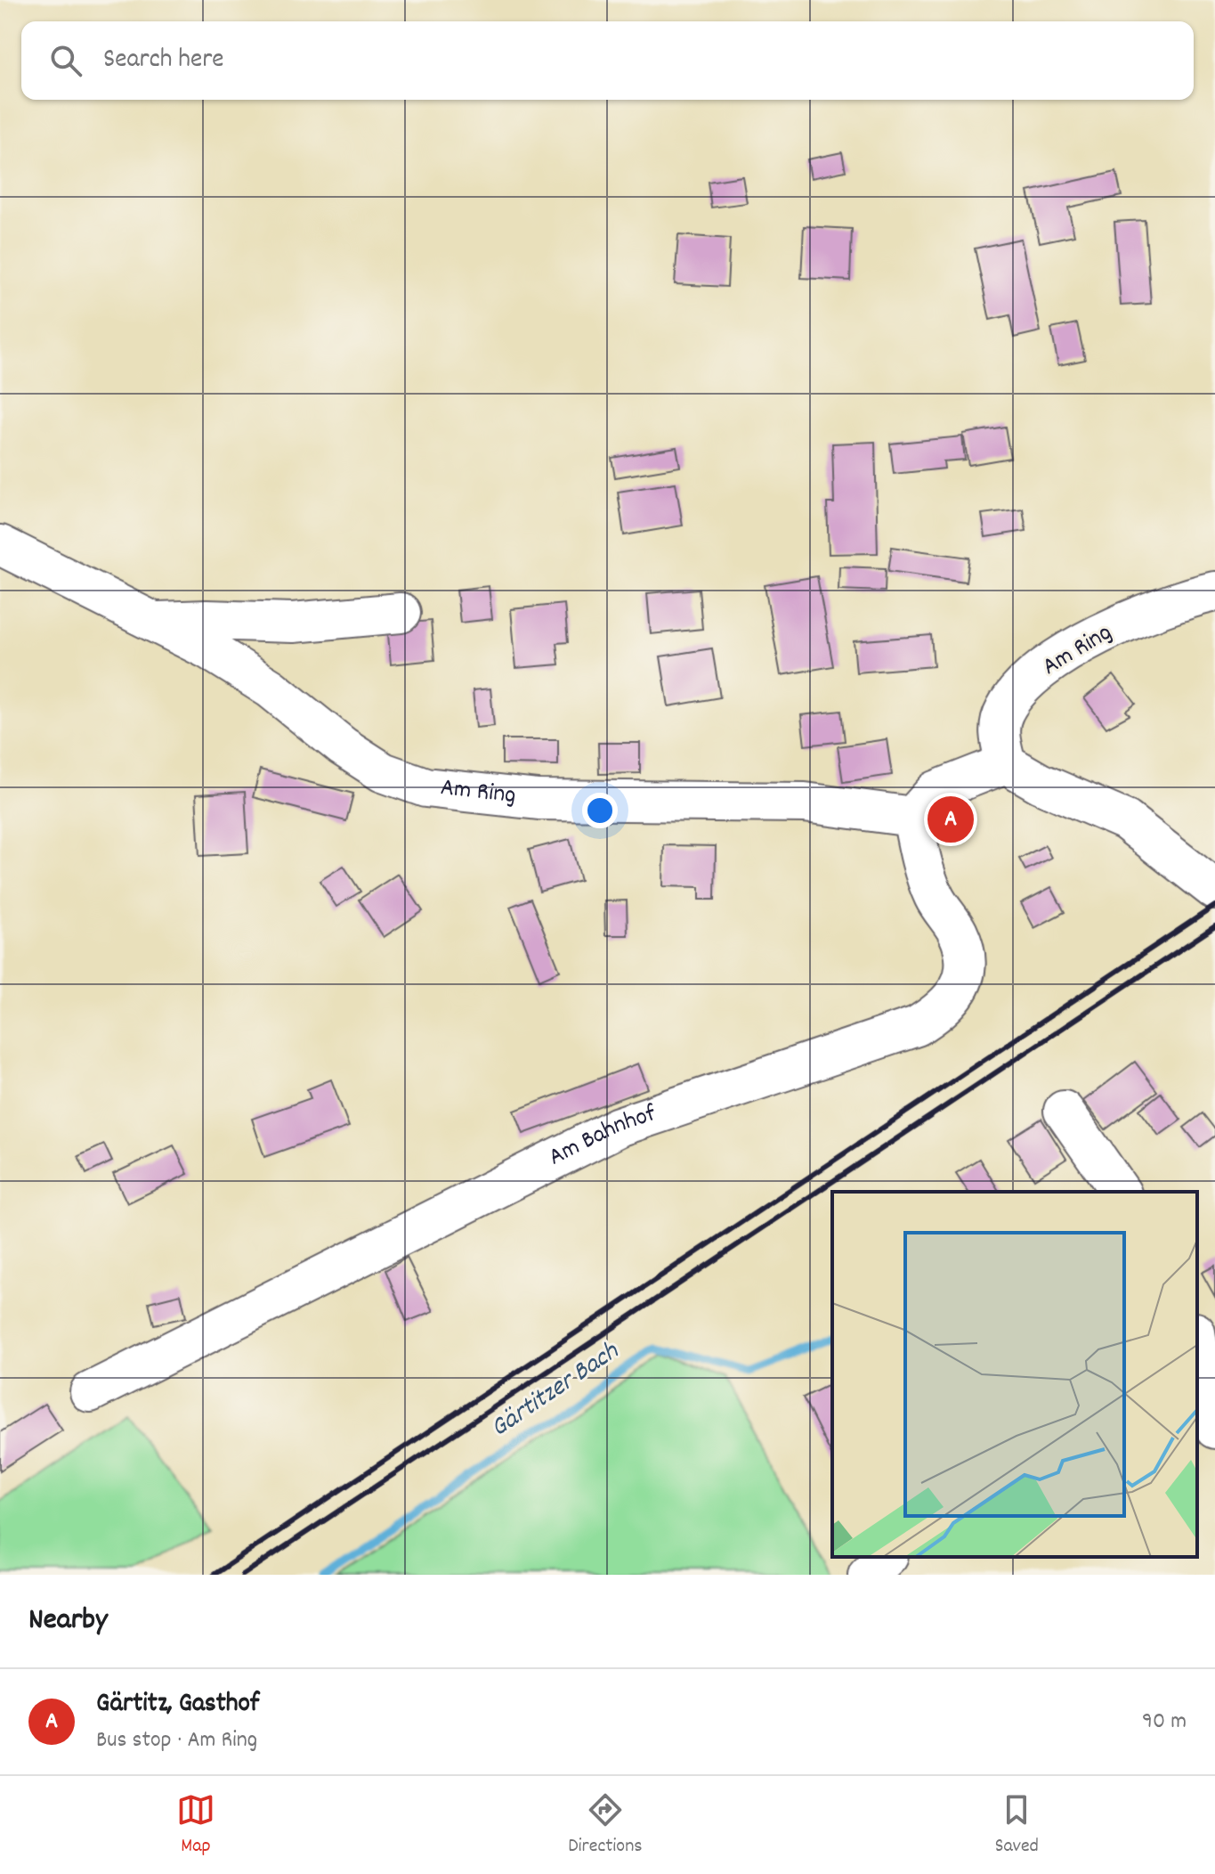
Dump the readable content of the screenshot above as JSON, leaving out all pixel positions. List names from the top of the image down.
{
  "streets": {
    "street": ["Am Ring", "Am Bahnhof"]
  },
  "crossings": [
    ["Am Ring", "Am Bahnhof"]
  ],
  "water": ["Gärtitzer Bach"],
  "page": {
    "search": "Search here",
    "pins": "A",
    "heading": "Nearby",
    "list": [
      {
        "mark": "A",
        "name": "Gärtitz, Gasthof",
        "note": "Bus stop · Am Ring",
        "value": "90 m"
      }
    ],
    "nav": ["Map", "Directions", "Saved"]
  }
}
